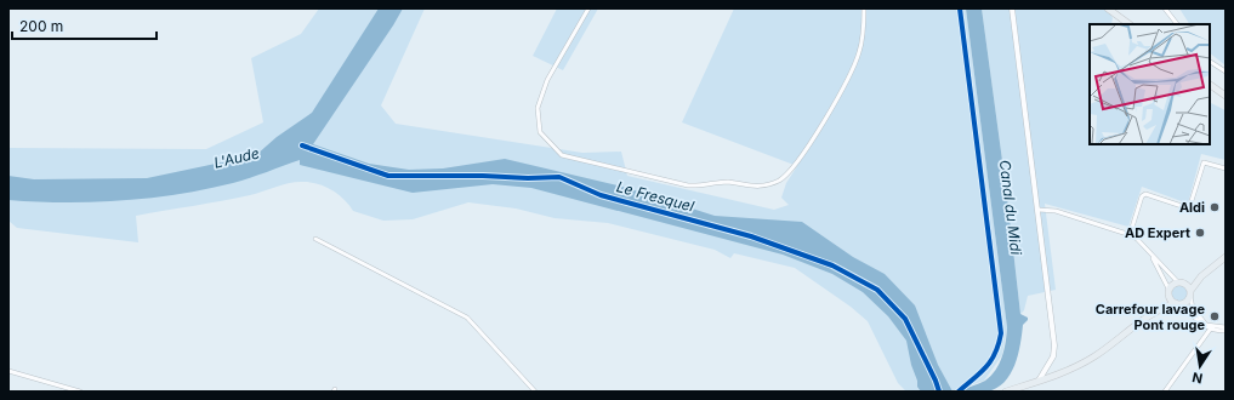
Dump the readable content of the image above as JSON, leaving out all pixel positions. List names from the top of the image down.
{
  "water": ["L'Aude", "Le Fresquel", "Canal du Midi"],
  "places": ["Aldi", "AD Expert", "Carrefour lavage Pont rouge"],
  "scale_bar": "200 m",
  "north": "bottom"
}
